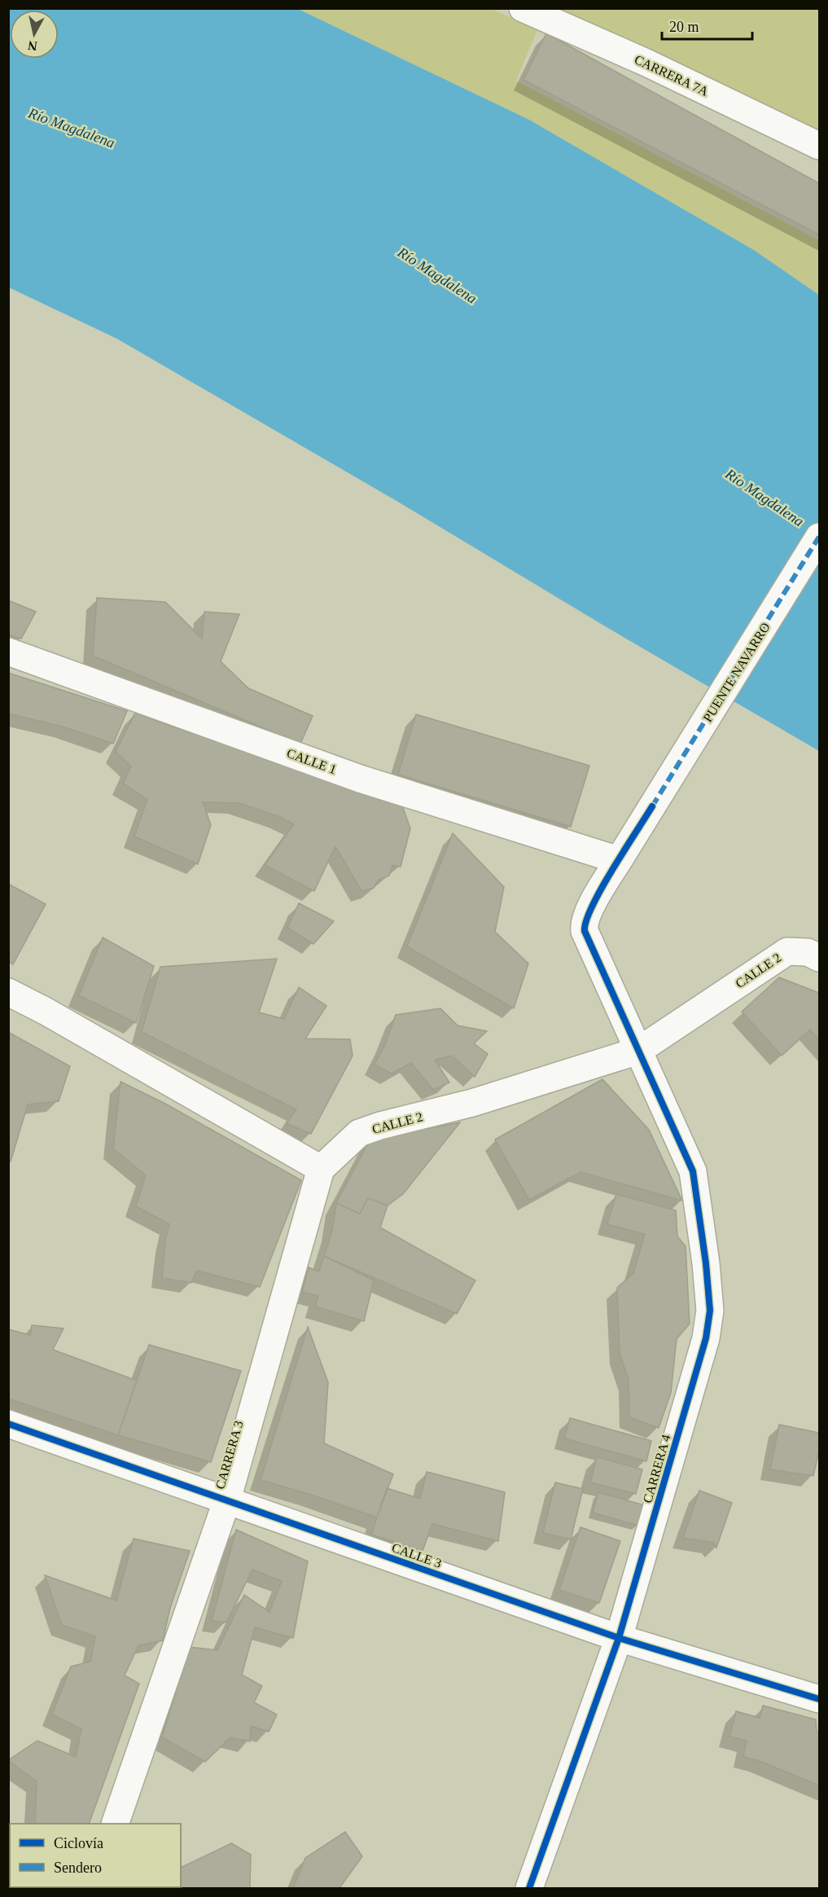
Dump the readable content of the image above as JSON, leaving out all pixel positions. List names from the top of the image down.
{
  "streets": {
    "street": [
      "CARRERA 7A",
      "PUENTE NAVARRO",
      "CALLE 1",
      "CALLE 2",
      "CARRERA 3",
      "CARRERA 4",
      "CALLE 3"
    ]
  },
  "crossings": [
    ["PUENTE NAVARRO", "CALLE 1"],
    ["PUENTE NAVARRO", "CARRERA 4"],
    ["CALLE 1", "CARRERA 4"],
    ["CALLE 2", "CARRERA 3"],
    ["CALLE 2", "CARRERA 4"],
    ["CARRERA 3", "CALLE 3"],
    ["CARRERA 4", "CALLE 3"]
  ],
  "water": ["Río Magdalena"],
  "legend": ["Ciclovía", "Sendero"],
  "scale_bar": "20 m",
  "north": "bottom"
}
